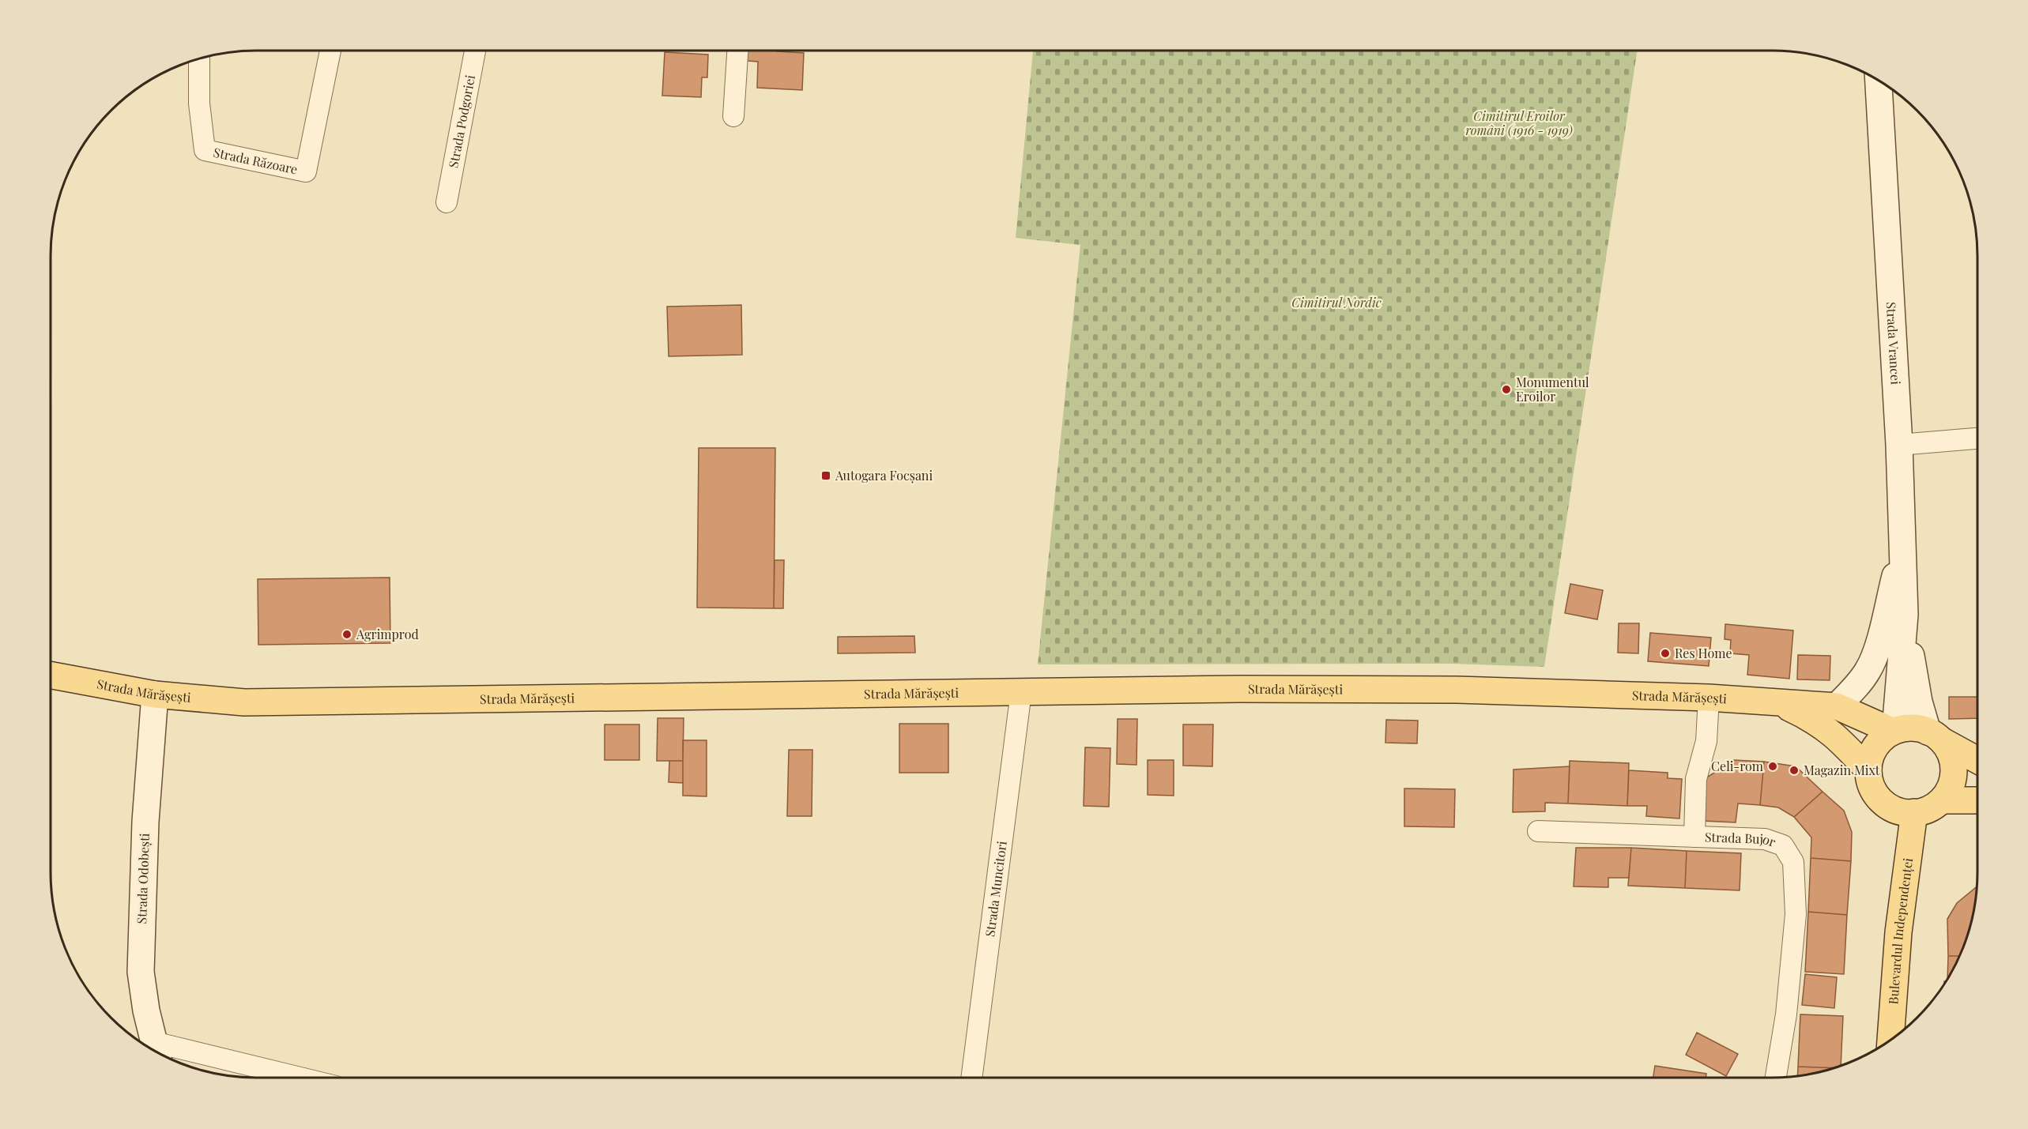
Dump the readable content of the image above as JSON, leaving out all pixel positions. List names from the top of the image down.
{
  "streets": {
    "main road": ["Strada Mărășești", "Bulevardul Independenței"],
    "street": [
      "Strada Podgoriei",
      "Strada Răzoare",
      "Strada Vrancei",
      "Strada Bujor",
      "Strada Odobești",
      "Strada Muncitori"
    ]
  },
  "crossings": [
    ["Strada Vrancei", "Strada Mărășești"],
    ["Strada Vrancei", "Bulevardul Independenței"],
    ["Strada Mărășești", "Strada Odobești"],
    ["Strada Mărășești", "Strada Muncitori"],
    ["Strada Mărășești", "Bulevardul Independenței"]
  ],
  "parks": ["Cimitirul Eroilor români (1916 - 1919)", "Cimitirul Nordic"],
  "places": {
    "other": [
      "Monumentul Eroilor",
      "Agrimprod",
      "Res Home",
      "Celi-rom",
      "Magazin Mixt"
    ],
    "transit": ["Autogara Focșani"]
  }
}
